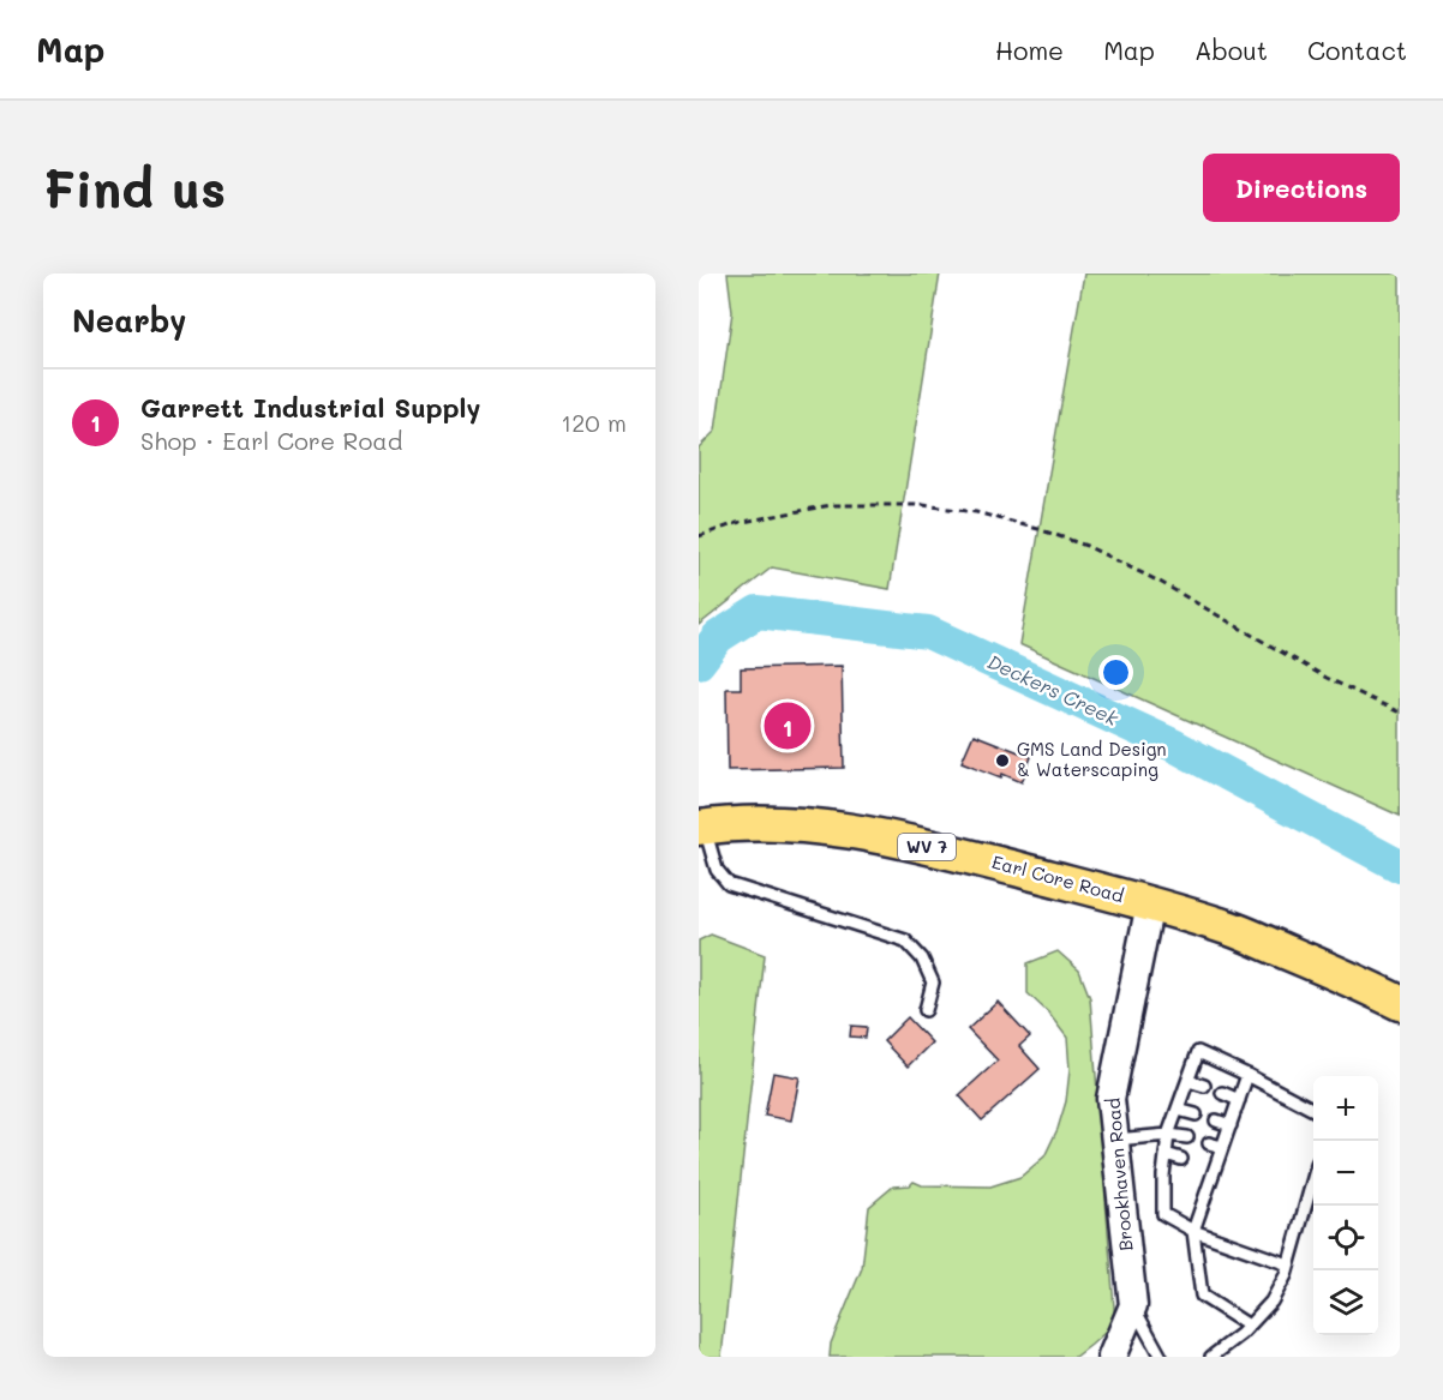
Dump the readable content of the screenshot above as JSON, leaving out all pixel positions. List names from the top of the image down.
{
  "streets": {
    "main road": ["WV 7", "Earl Core Road"],
    "street": ["Brookhaven Road"]
  },
  "crossings": [
    ["Earl Core Road", "Brookhaven Road"]
  ],
  "water": ["Deckers Creek"],
  "places": ["GMS Land Design & Waterscaping"],
  "page": {
    "header": "Map",
    "nav": [
      "Home",
      "Map",
      "About",
      "Contact"
    ],
    "buttons": "Directions",
    "title": "Find us",
    "heading": "Nearby",
    "list": [
      {
        "mark": "1",
        "name": "Garrett Industrial Supply",
        "note": "Shop · Earl Core Road",
        "value": "120 m"
      }
    ],
    "pins": "1",
    "map_buttons": ["+", "−"]
  }
}
